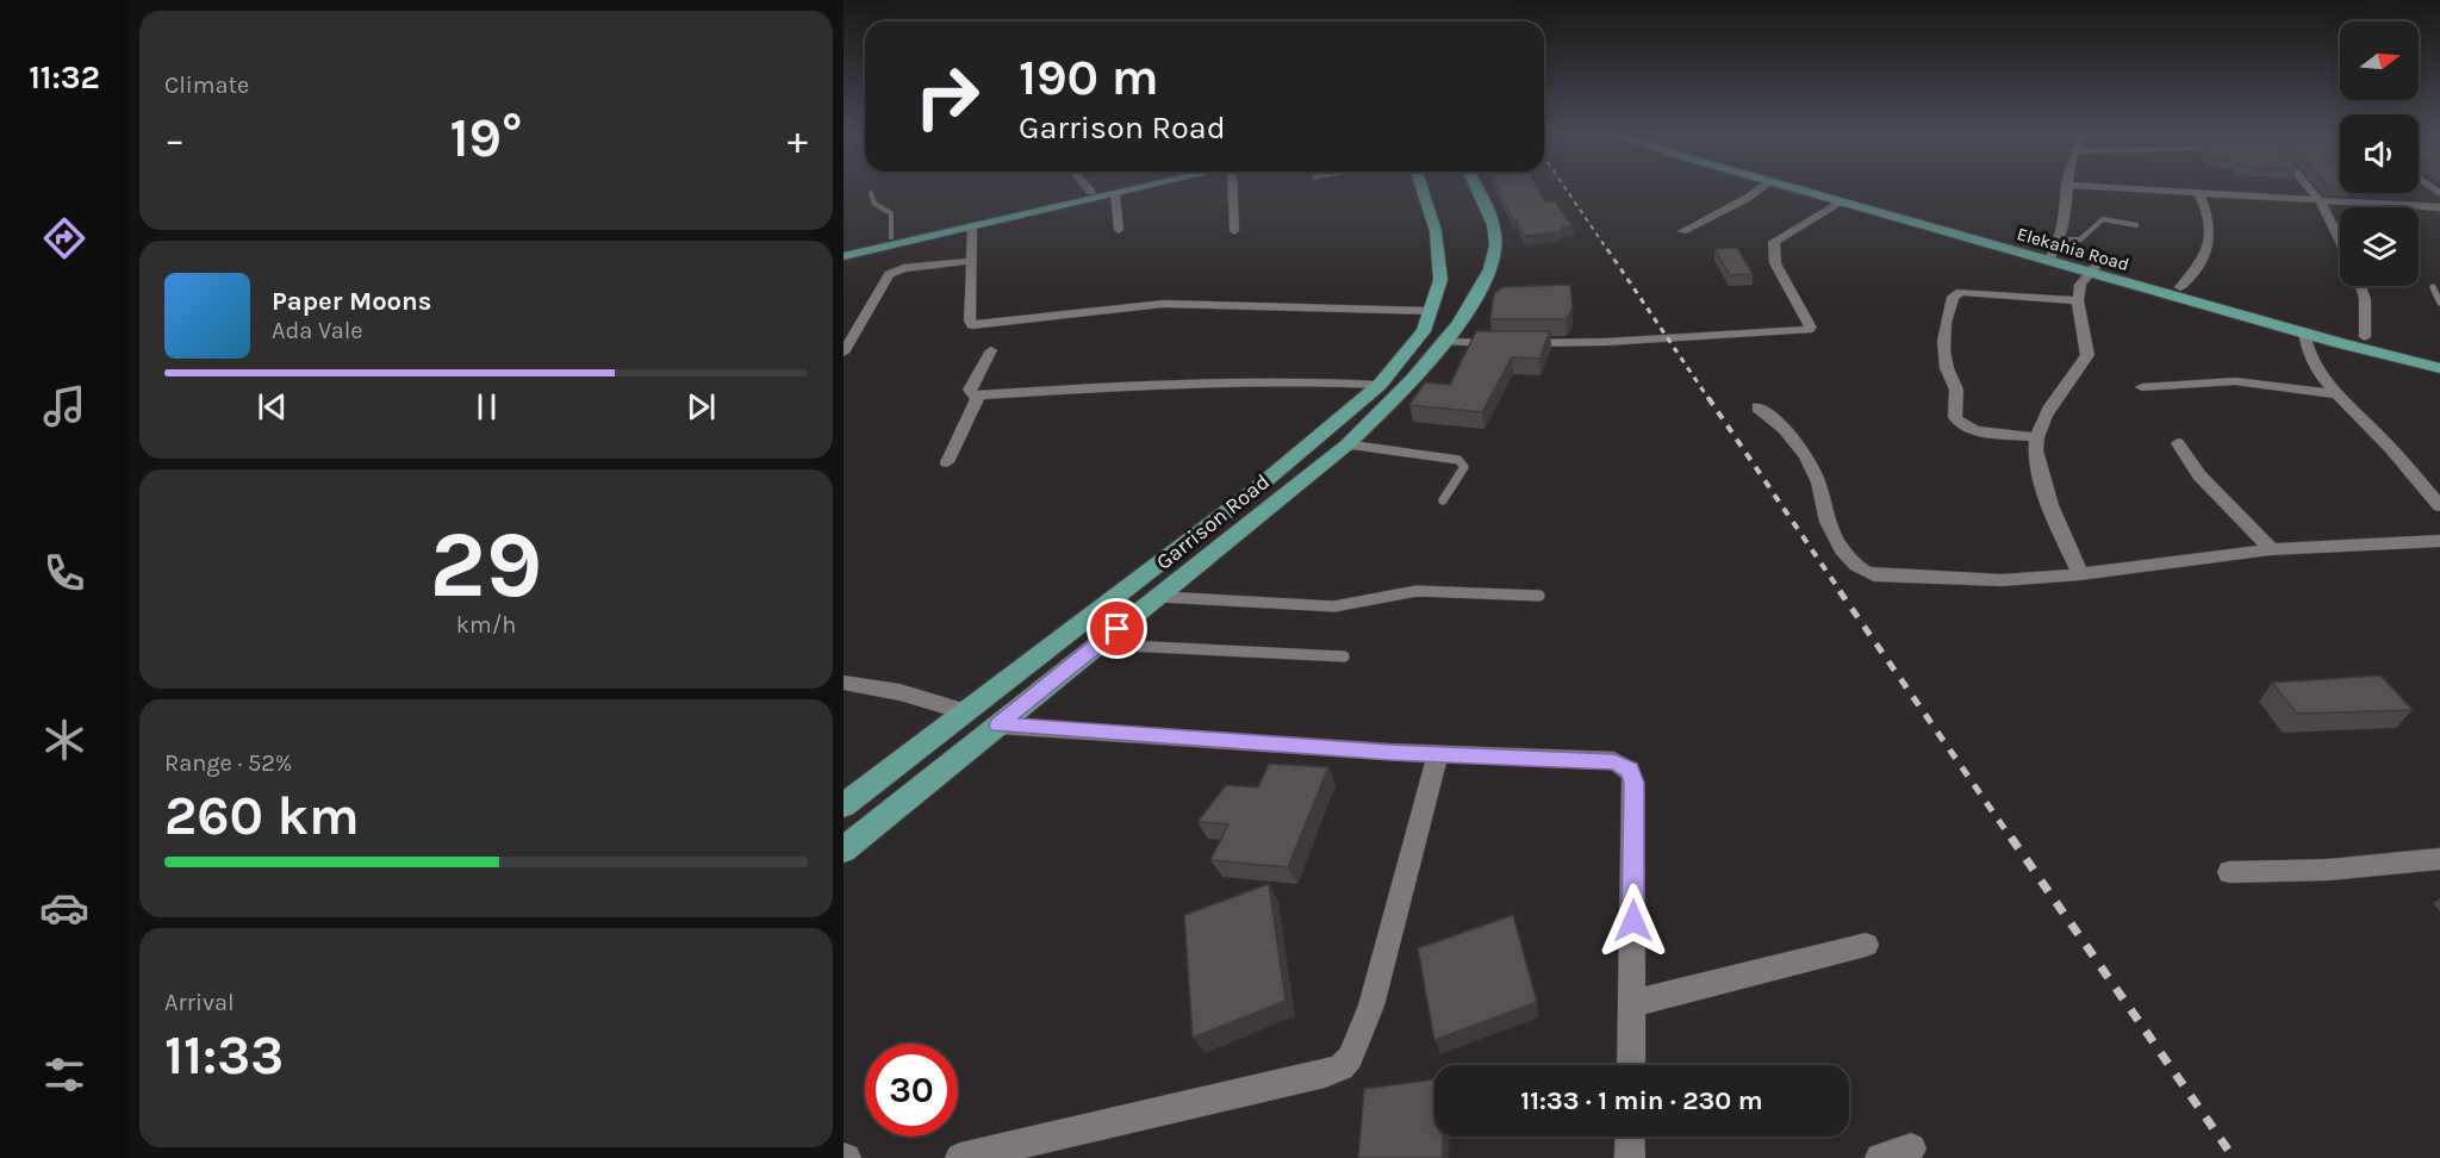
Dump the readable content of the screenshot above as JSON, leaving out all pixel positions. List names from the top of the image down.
{
  "streets": {
    "main road": ["Elekahia Road", "Garrison Road"]
  },
  "north": "right",
  "page": {
    "tabs": "11:32",
    "tile": [
      "Climate",
      ["29", "km/h"],
      ["Range · 52%", "260 km"],
      ["Arrival", "11:33"]
    ],
    "turn": ["190 m", "Garrison Road"],
    "heat": ["−", "19°", "+"],
    "song": ["Paper Moons", "Ada Vale"],
    "limit": "30",
    "trip": "11:33 · 1 min · 230 m"
  }
}
